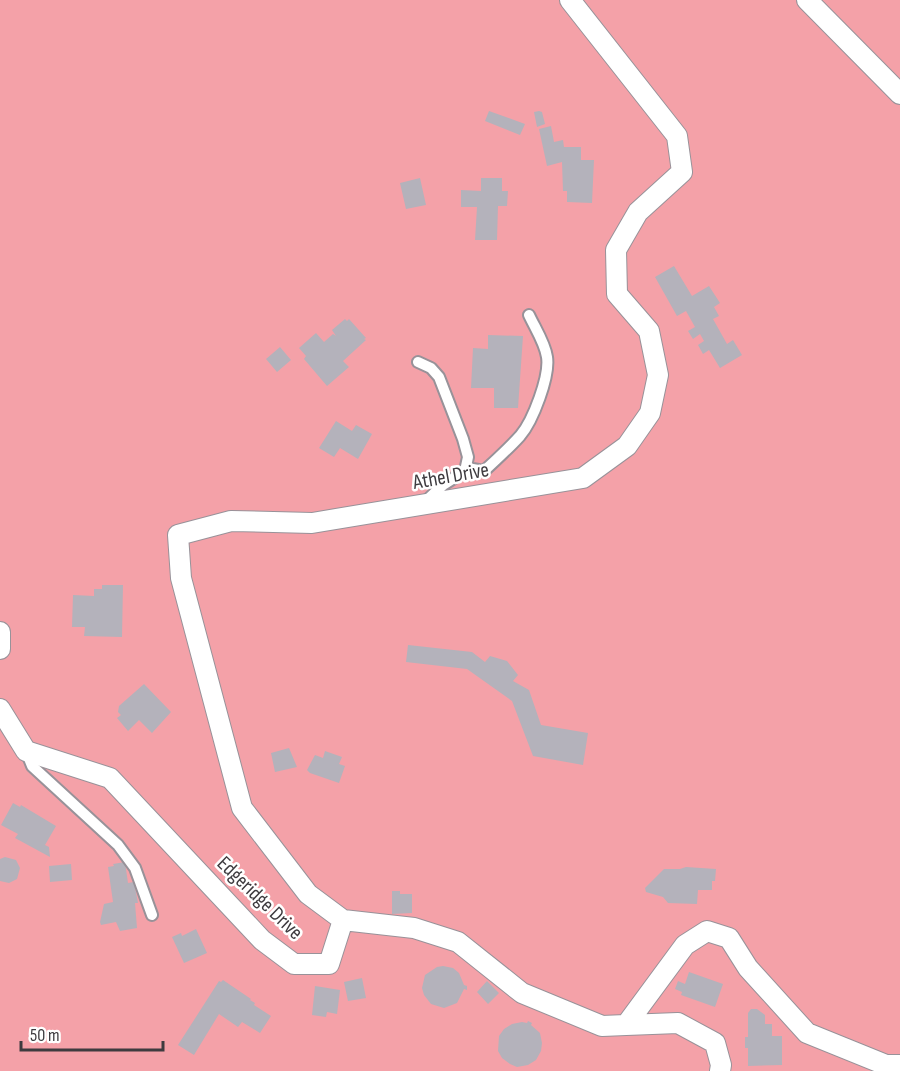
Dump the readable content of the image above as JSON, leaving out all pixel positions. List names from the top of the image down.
{
  "streets": {
    "street": ["Athel Drive", "Edgeridge Drive"]
  },
  "crossings": [
    ["Athel Drive", "Edgeridge Drive"]
  ],
  "scale_bar": "50 m"
}
